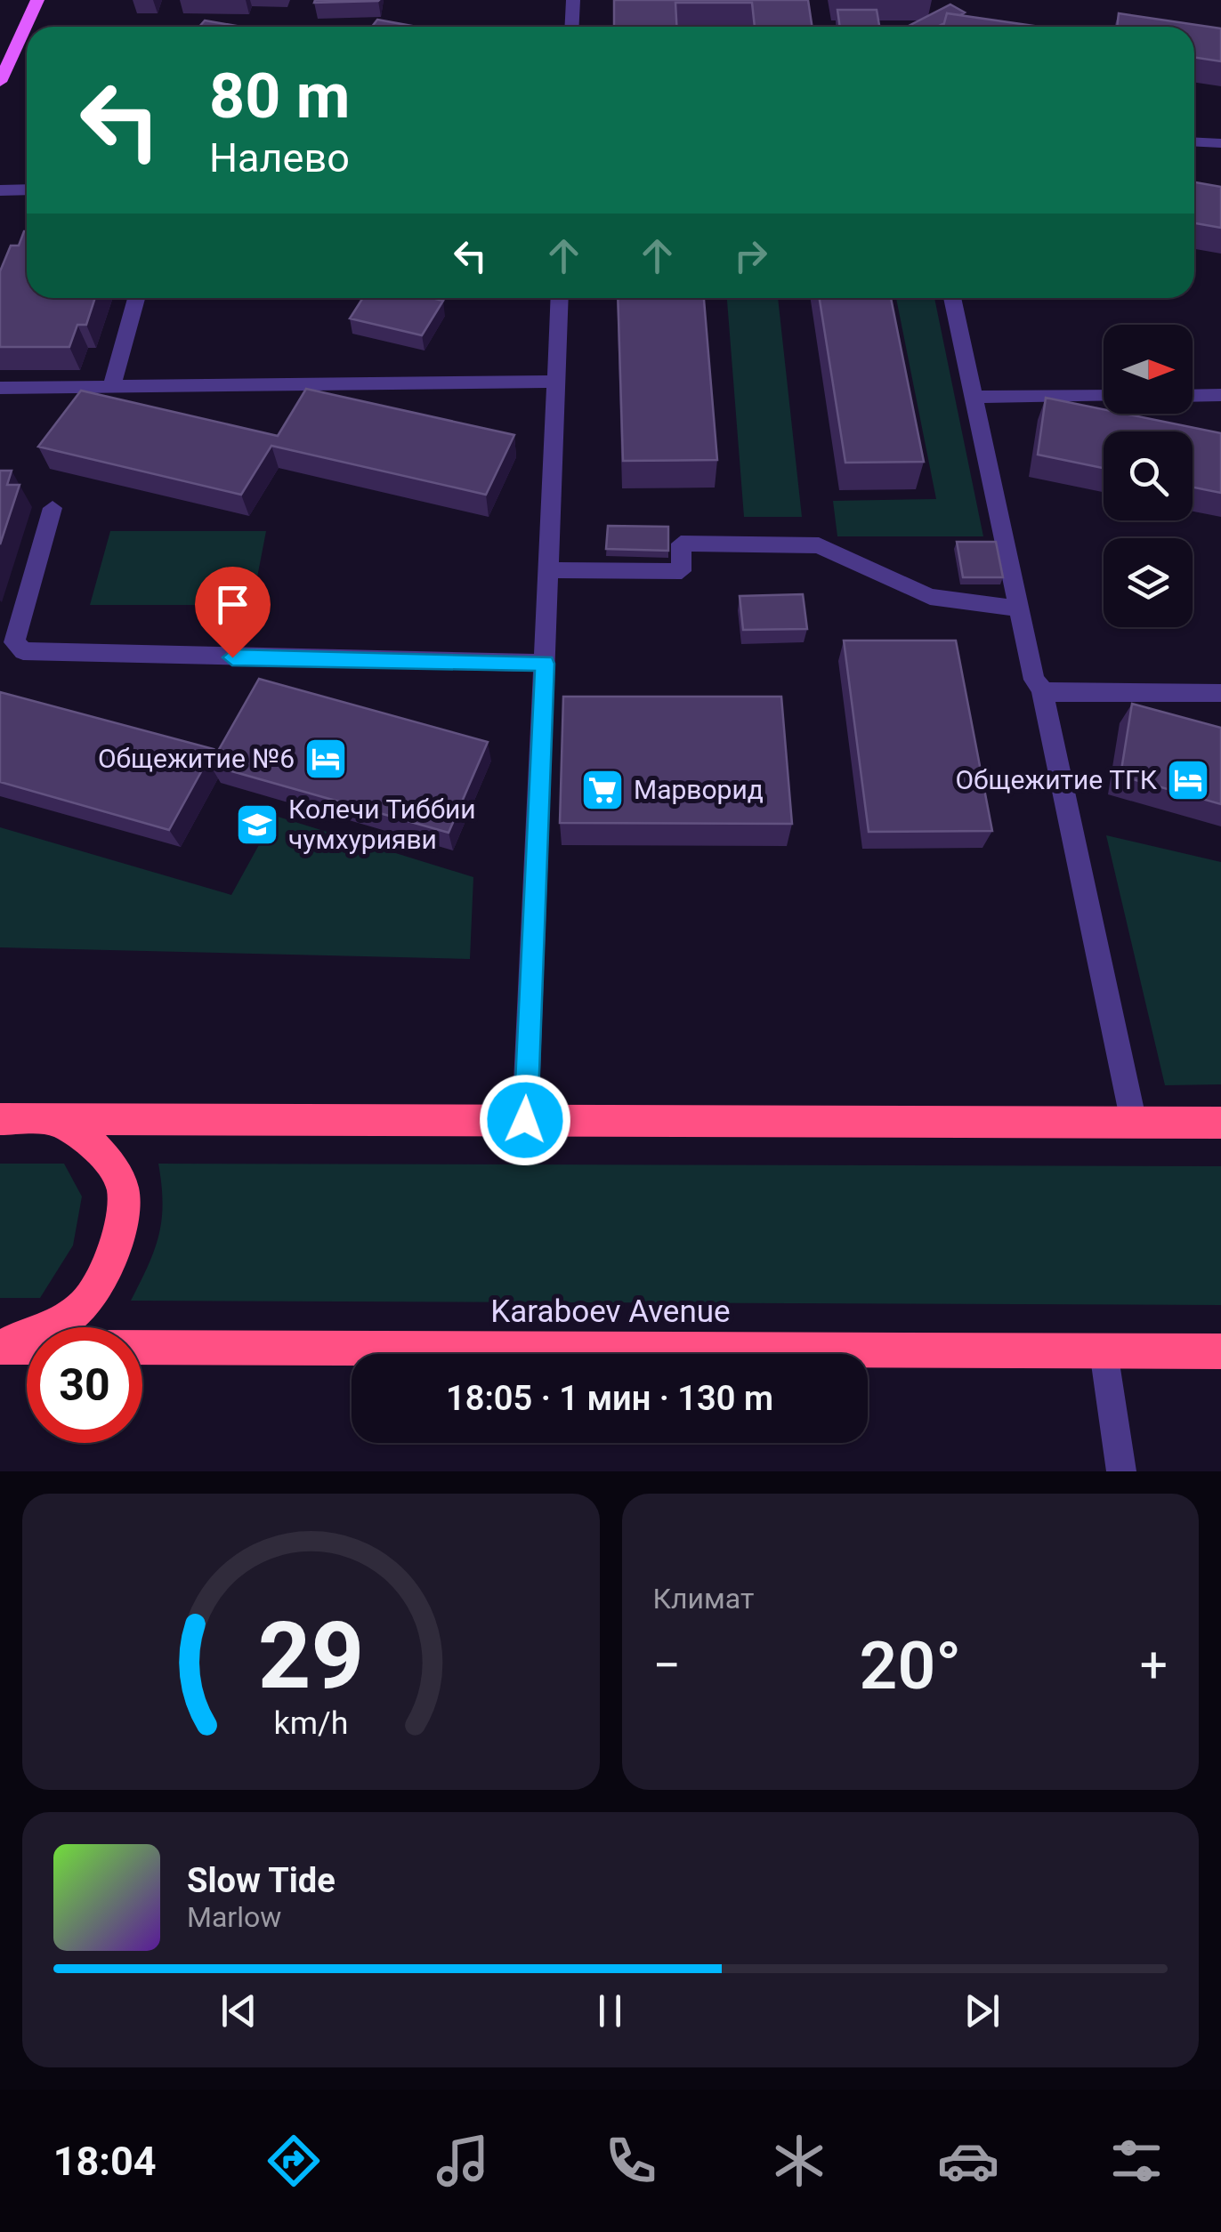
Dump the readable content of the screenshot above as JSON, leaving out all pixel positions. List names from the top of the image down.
{
  "streets": {
    "highway": ["Karaboev Avenue"]
  },
  "places": {
    "hotel": ["Общежитие №6", "Общежитие ТГК"],
    "supermarket": ["Марворид"],
    "school or university": ["Колечи Тиббии чумхурияви"]
  },
  "north": "right",
  "page": {
    "turn": ["80 m", "Налево"],
    "limit": "30",
    "trip": "18:05 · 1 мин · 130 m",
    "tile": "Климат",
    "heat": ["−", "20°", "+"],
    "song": ["Slow Tide", "Marlow"],
    "tabs": "18:04",
    "gauge": ["29", "km/h"]
  }
}
